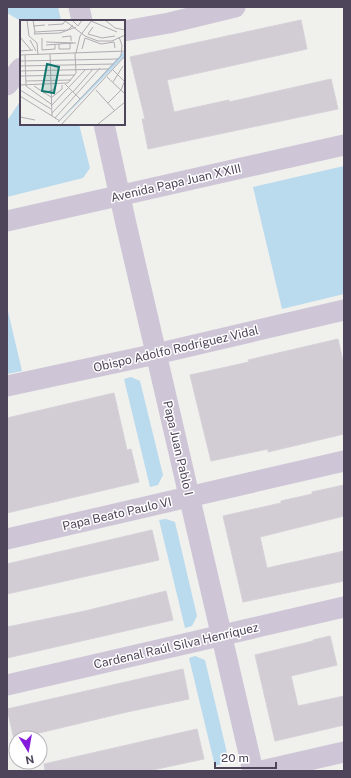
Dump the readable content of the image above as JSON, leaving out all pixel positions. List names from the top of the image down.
{
  "streets": {
    "street": [
      "Avenida Papa Juan XXIII",
      "Obispo Adolfo Rodríguez Vidal",
      "Papa Juan Pablo I",
      "Papa Beato Paulo VI",
      "Cardenal Raúl Silva Henríquez"
    ]
  },
  "crossings": [
    ["Avenida Papa Juan XXIII", "Papa Juan Pablo I"],
    ["Obispo Adolfo Rodríguez Vidal", "Papa Juan Pablo I"],
    ["Papa Juan Pablo I", "Papa Beato Paulo VI"],
    ["Papa Juan Pablo I", "Cardenal Raúl Silva Henríquez"]
  ],
  "scale_bar": "20 m",
  "north": "bottom"
}
